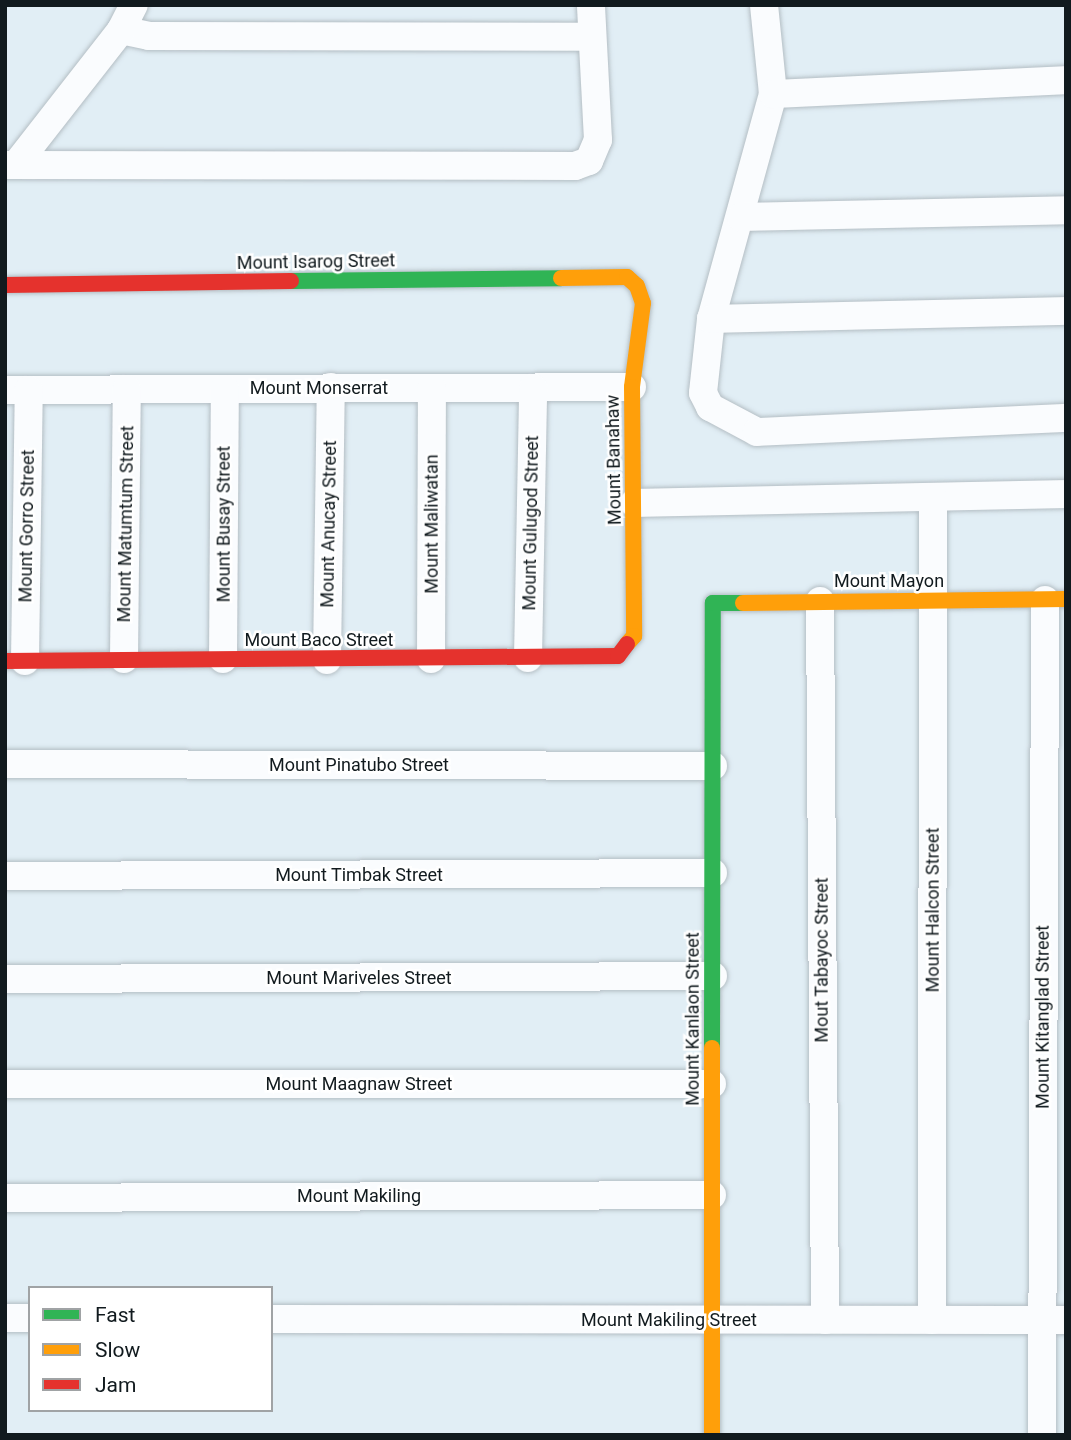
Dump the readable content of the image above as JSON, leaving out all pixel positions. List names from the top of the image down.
{
  "streets": {
    "street": [
      "Mount Isarog Street",
      "Mount Monserrat",
      "Mount Banahaw",
      "Mount Gulugod Street",
      "Mount Matumtum Street",
      "Mount Busay Street",
      "Mount Anucay Street",
      "Mount Maliwatan",
      "Mount Gorro Street",
      "Mount Mayon",
      "Mount Baco Street",
      "Mount Pinatubo Street",
      "Mount Timbak Street",
      "Mount Halcon Street",
      "Mout Tabayoc Street",
      "Mount Mariveles Street",
      "Mount Kitanglad Street",
      "Mount Kanlaon Street",
      "Mount Maagnaw Street",
      "Mount Makiling",
      "Mount Makiling Street"
    ]
  },
  "crossings": [
    ["Mount Isarog Street", "Mount Banahaw"],
    ["Mount Monserrat", "Mount Banahaw"],
    ["Mount Monserrat", "Mount Gulugod Street"],
    ["Mount Monserrat", "Mount Matumtum Street"],
    ["Mount Monserrat", "Mount Busay Street"],
    ["Mount Monserrat", "Mount Anucay Street"],
    ["Mount Monserrat", "Mount Maliwatan"],
    ["Mount Monserrat", "Mount Gorro Street"],
    ["Mount Banahaw", "Mount Baco Street"],
    ["Mount Gulugod Street", "Mount Baco Street"],
    ["Mount Matumtum Street", "Mount Baco Street"],
    ["Mount Busay Street", "Mount Baco Street"],
    ["Mount Anucay Street", "Mount Baco Street"],
    ["Mount Maliwatan", "Mount Baco Street"],
    ["Mount Gorro Street", "Mount Baco Street"],
    ["Mount Mayon", "Mount Halcon Street"],
    ["Mount Mayon", "Mout Tabayoc Street"],
    ["Mount Mayon", "Mount Kitanglad Street"],
    ["Mount Mayon", "Mount Kanlaon Street"],
    ["Mount Pinatubo Street", "Mount Kanlaon Street"],
    ["Mount Timbak Street", "Mount Kanlaon Street"],
    ["Mount Halcon Street", "Mount Makiling Street"],
    ["Mout Tabayoc Street", "Mount Makiling Street"],
    ["Mount Mariveles Street", "Mount Kanlaon Street"],
    ["Mount Kitanglad Street", "Mount Makiling Street"],
    ["Mount Kanlaon Street", "Mount Maagnaw Street"],
    ["Mount Kanlaon Street", "Mount Makiling"],
    ["Mount Kanlaon Street", "Mount Makiling Street"]
  ],
  "legend": ["Fast", "Slow", "Jam"]
}
